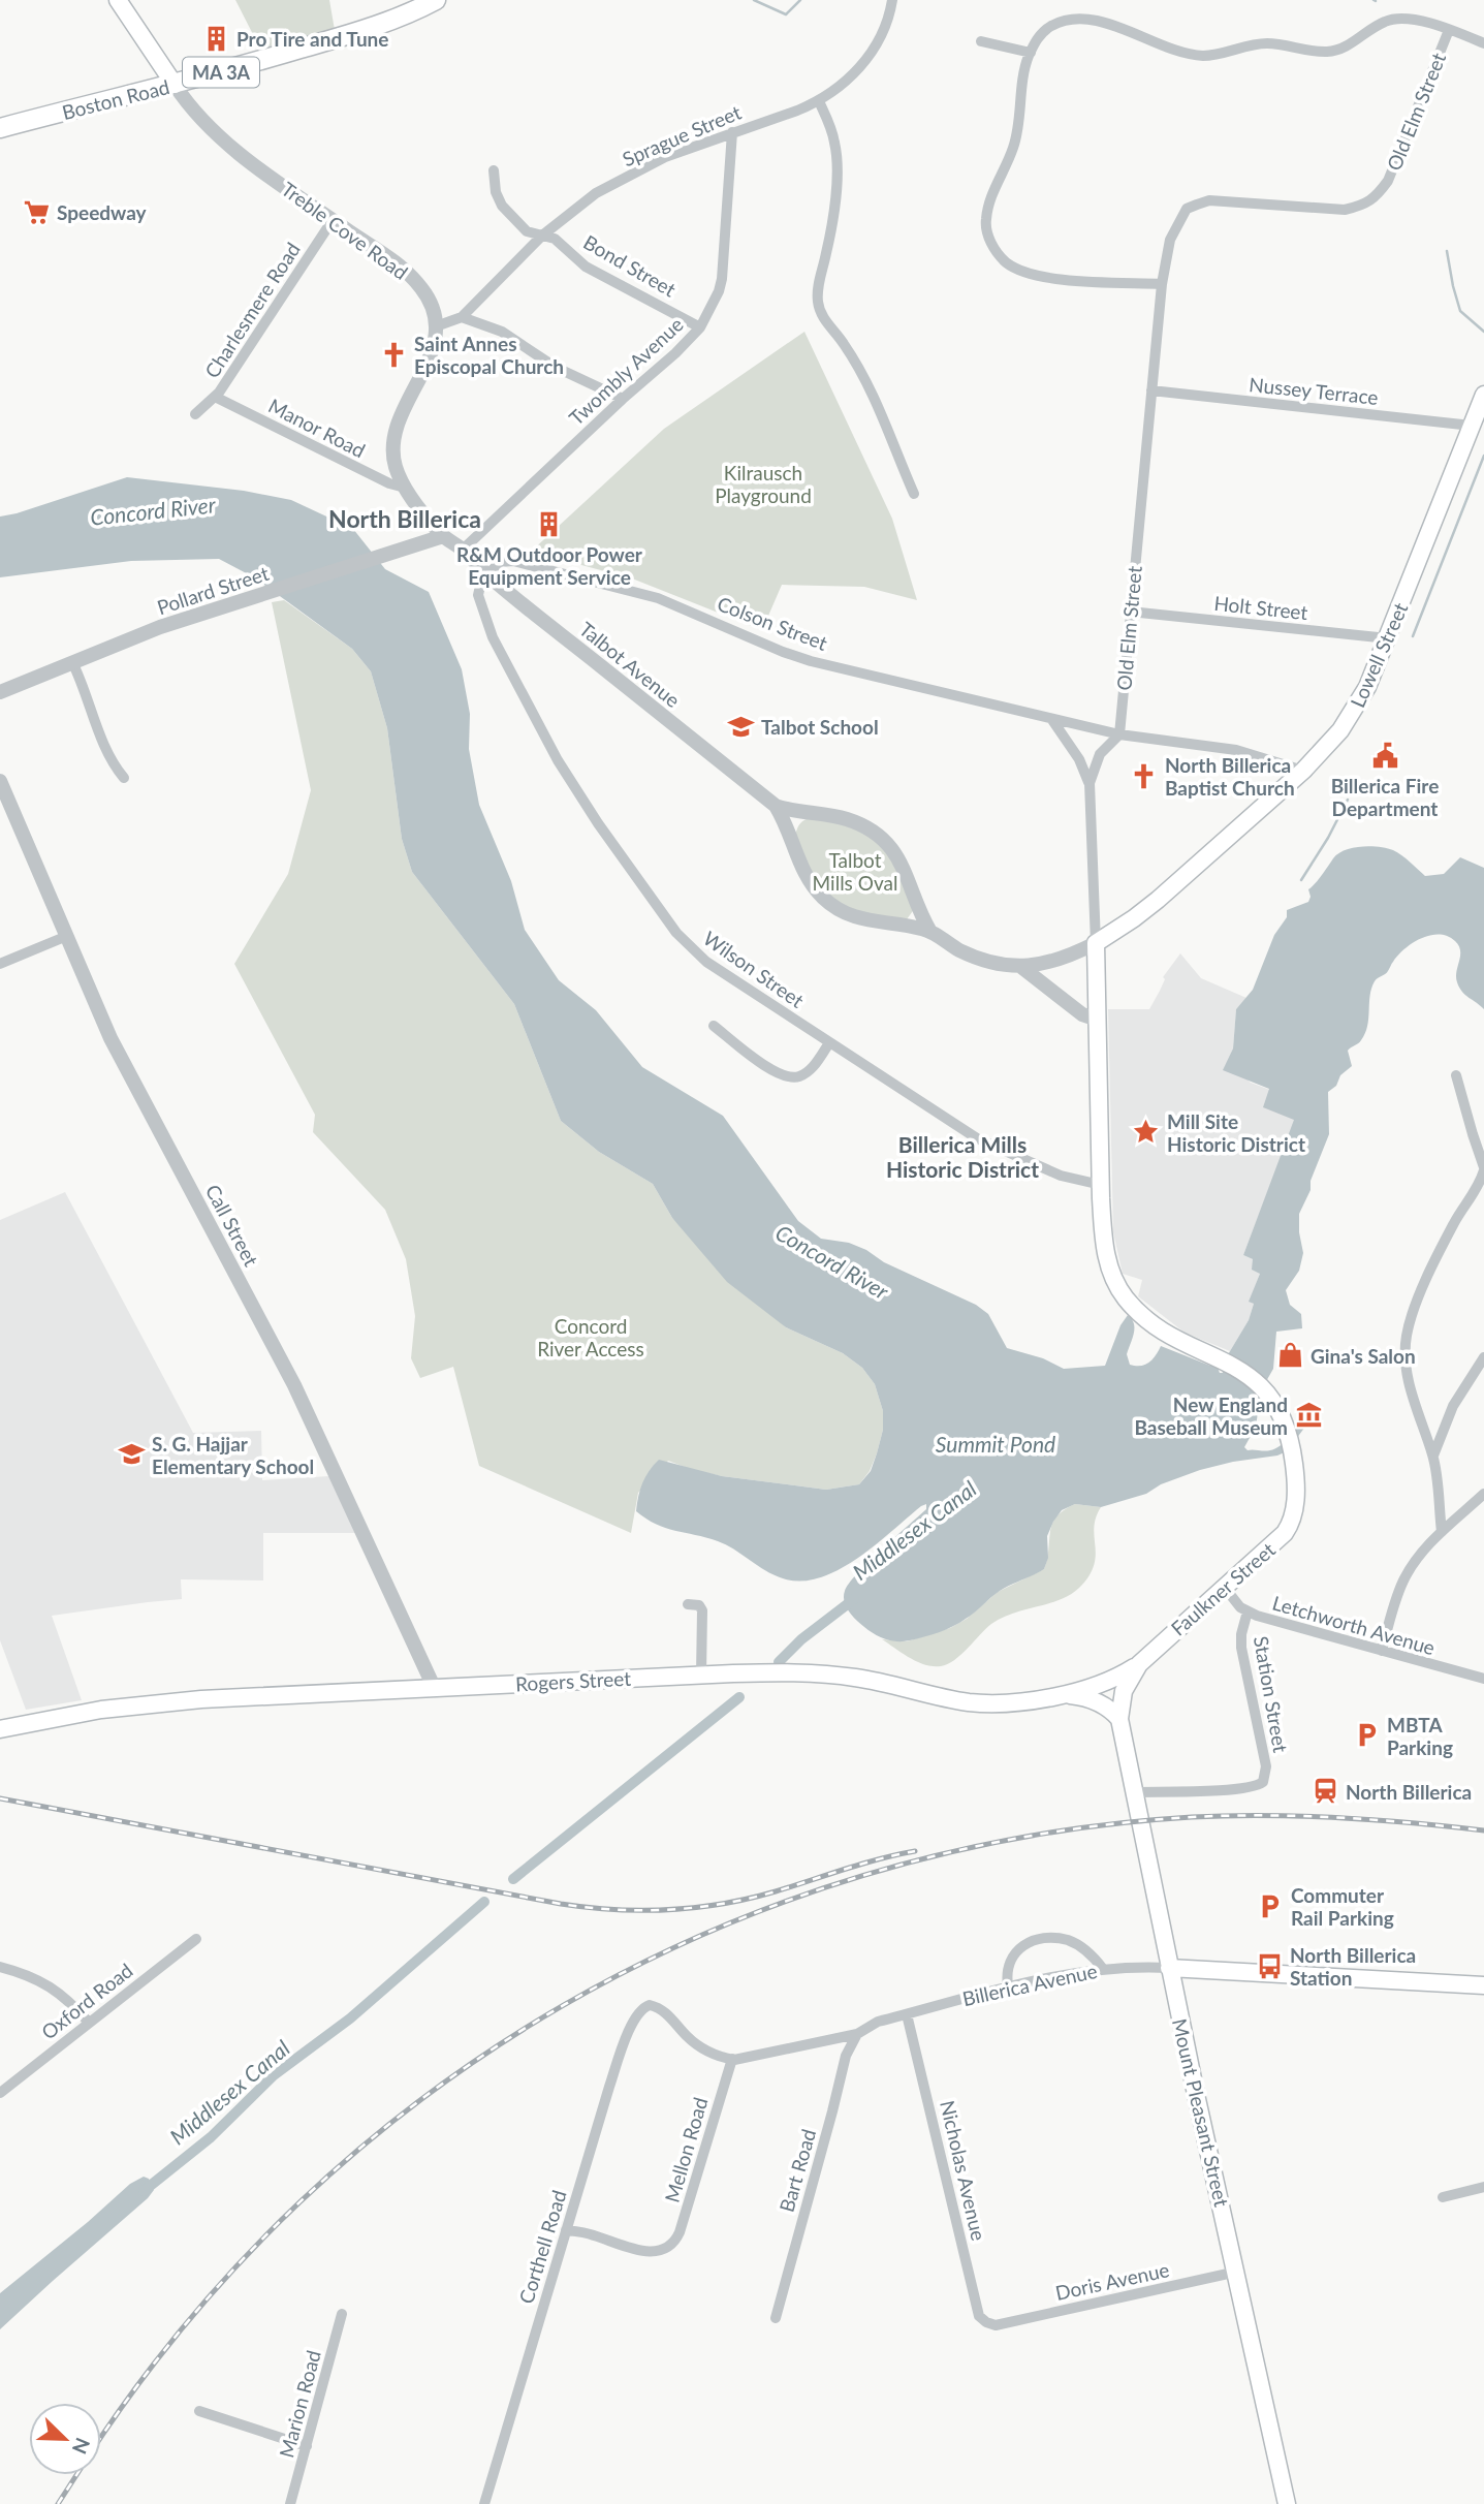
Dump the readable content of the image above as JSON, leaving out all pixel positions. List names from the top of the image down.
{
  "streets": {
    "main road": [
      "MA 3A",
      "Boston Road",
      "Treble Cove Road",
      "Lowell Street",
      "Faulkner Street",
      "Rogers Street",
      "Billerica Avenue",
      "Mount Pleasant Street"
    ],
    "street": [
      "Old Elm Street",
      "Sprague Street",
      "Bond Street",
      "Charlesmere Road",
      "Twombly Avenue",
      "Nussey Terrace",
      "Manor Road",
      "Pollard Street",
      "Holt Street",
      "Colson Street",
      "Talbot Avenue",
      "Wilson Street",
      "Call Street",
      "Letchworth Avenue",
      "Station Street",
      "Oxford Road",
      "Mellon Road",
      "Bart Road",
      "Nicholas Avenue",
      "Corthell Road",
      "Doris Avenue",
      "Marion Road"
    ]
  },
  "crossings": [
    ["Boston Road", "Treble Cove Road"],
    ["Old Elm Street", "Nussey Terrace"],
    ["Old Elm Street", "Holt Street"],
    ["Old Elm Street", "Colson Street"],
    ["Sprague Street", "Treble Cove Road"],
    ["Sprague Street", "Bond Street"],
    ["Sprague Street", "Twombly Avenue"],
    ["Treble Cove Road", "Charlesmere Road"],
    ["Treble Cove Road", "Manor Road"],
    ["Treble Cove Road", "Pollard Street"],
    ["Bond Street", "Twombly Avenue"],
    ["Charlesmere Road", "Manor Road"],
    ["Twombly Avenue", "Talbot Avenue"],
    ["Nussey Terrace", "Lowell Street"],
    ["Holt Street", "Lowell Street"],
    ["Colson Street", "Lowell Street"],
    ["Colson Street", "Talbot Avenue"],
    ["Colson Street", "Wilson Street"],
    ["Lowell Street", "Talbot Avenue"],
    ["Talbot Avenue", "Wilson Street"],
    ["Wilson Street", "Faulkner Street"],
    ["Call Street", "Rogers Street"],
    ["Faulkner Street", "Letchworth Avenue"],
    ["Faulkner Street", "Rogers Street"],
    ["Faulkner Street", "Mount Pleasant Street"],
    ["Letchworth Avenue", "Station Street"],
    ["Rogers Street", "Mount Pleasant Street"],
    ["Station Street", "Mount Pleasant Street"],
    ["Billerica Avenue", "Mount Pleasant Street"],
    ["Billerica Avenue", "Mellon Road"],
    ["Billerica Avenue", "Bart Road"],
    ["Billerica Avenue", "Nicholas Avenue"],
    ["Billerica Avenue", "Corthell Road"],
    ["Mount Pleasant Street", "Doris Avenue"],
    ["Mellon Road", "Corthell Road"],
    ["Nicholas Avenue", "Doris Avenue"]
  ],
  "districts": ["North Billerica", "Billerica Mills Historic District"],
  "water": ["Concord River", "Summit Pond", "Middlesex Canal"],
  "parks": ["Kilrausch Playground", "Talbot Mills Oval", "Concord River Access"],
  "places": {
    "building": ["Pro Tire and Tune", "R&M Outdoor Power Equipment Service"],
    "supermarket": ["Speedway"],
    "church": ["Saint Annes Episcopal Church", "North Billerica Baptist Church"],
    "school or university": ["Talbot School", "S. G. Hajjar Elementary School"],
    "public building": ["Billerica Fire Department"],
    "place": ["Mill Site Historic District"],
    "shop": ["Gina's Salon"],
    "museum": ["New England Baseball Museum"],
    "parking": ["MBTA Parking", "Commuter Rail Parking"],
    "station": ["North Billerica"],
    "bus stop": ["North Billerica Station"]
  },
  "north": "bottom right"
}
